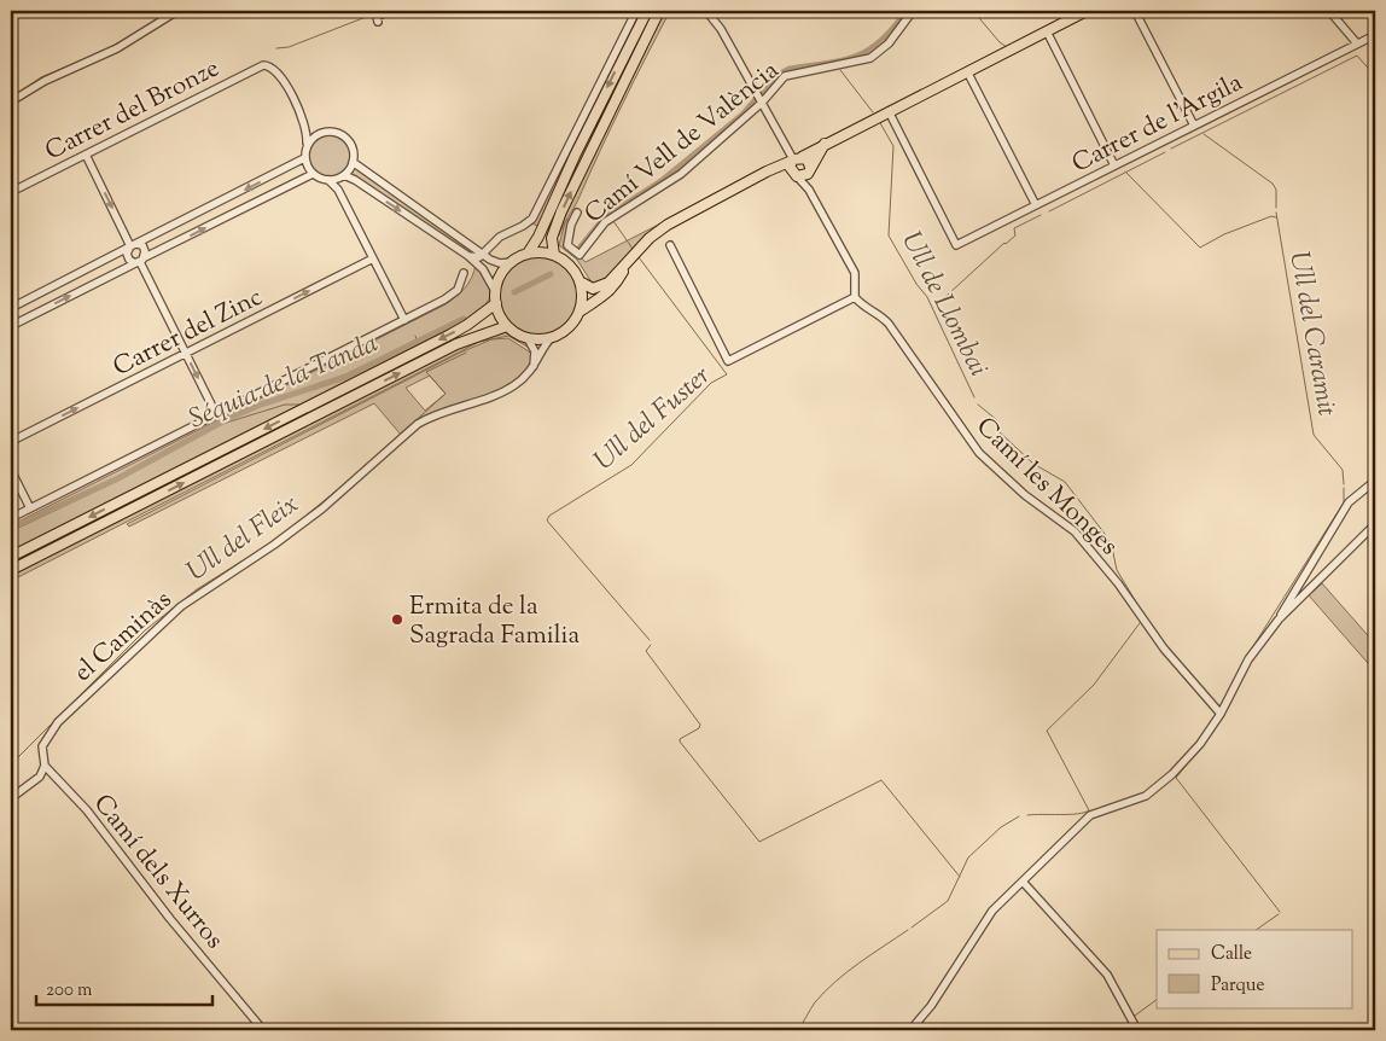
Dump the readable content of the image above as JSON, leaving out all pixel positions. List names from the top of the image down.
{
  "streets": {
    "street": [
      "Carrer del Bronze",
      "Carrer de l'Argila",
      "Camí Vell de València",
      "Carrer del Zinc",
      "Camí les Monges",
      "el Caminàs",
      "Camí dels Xurros"
    ]
  },
  "crossings": [
    ["el Caminàs", "Camí dels Xurros"]
  ],
  "one_way": ["Carrer del Zinc"],
  "water": [
    "Ull de Llombai",
    "Ull del Caramit",
    "Séquia de la Tanda",
    "Ull del Fuster",
    "Ull del Fleix"
  ],
  "places": ["Ermita de la Sagrada Familia"],
  "legend": ["Calle", "Parque"],
  "scale_bar": "200 m"
}
